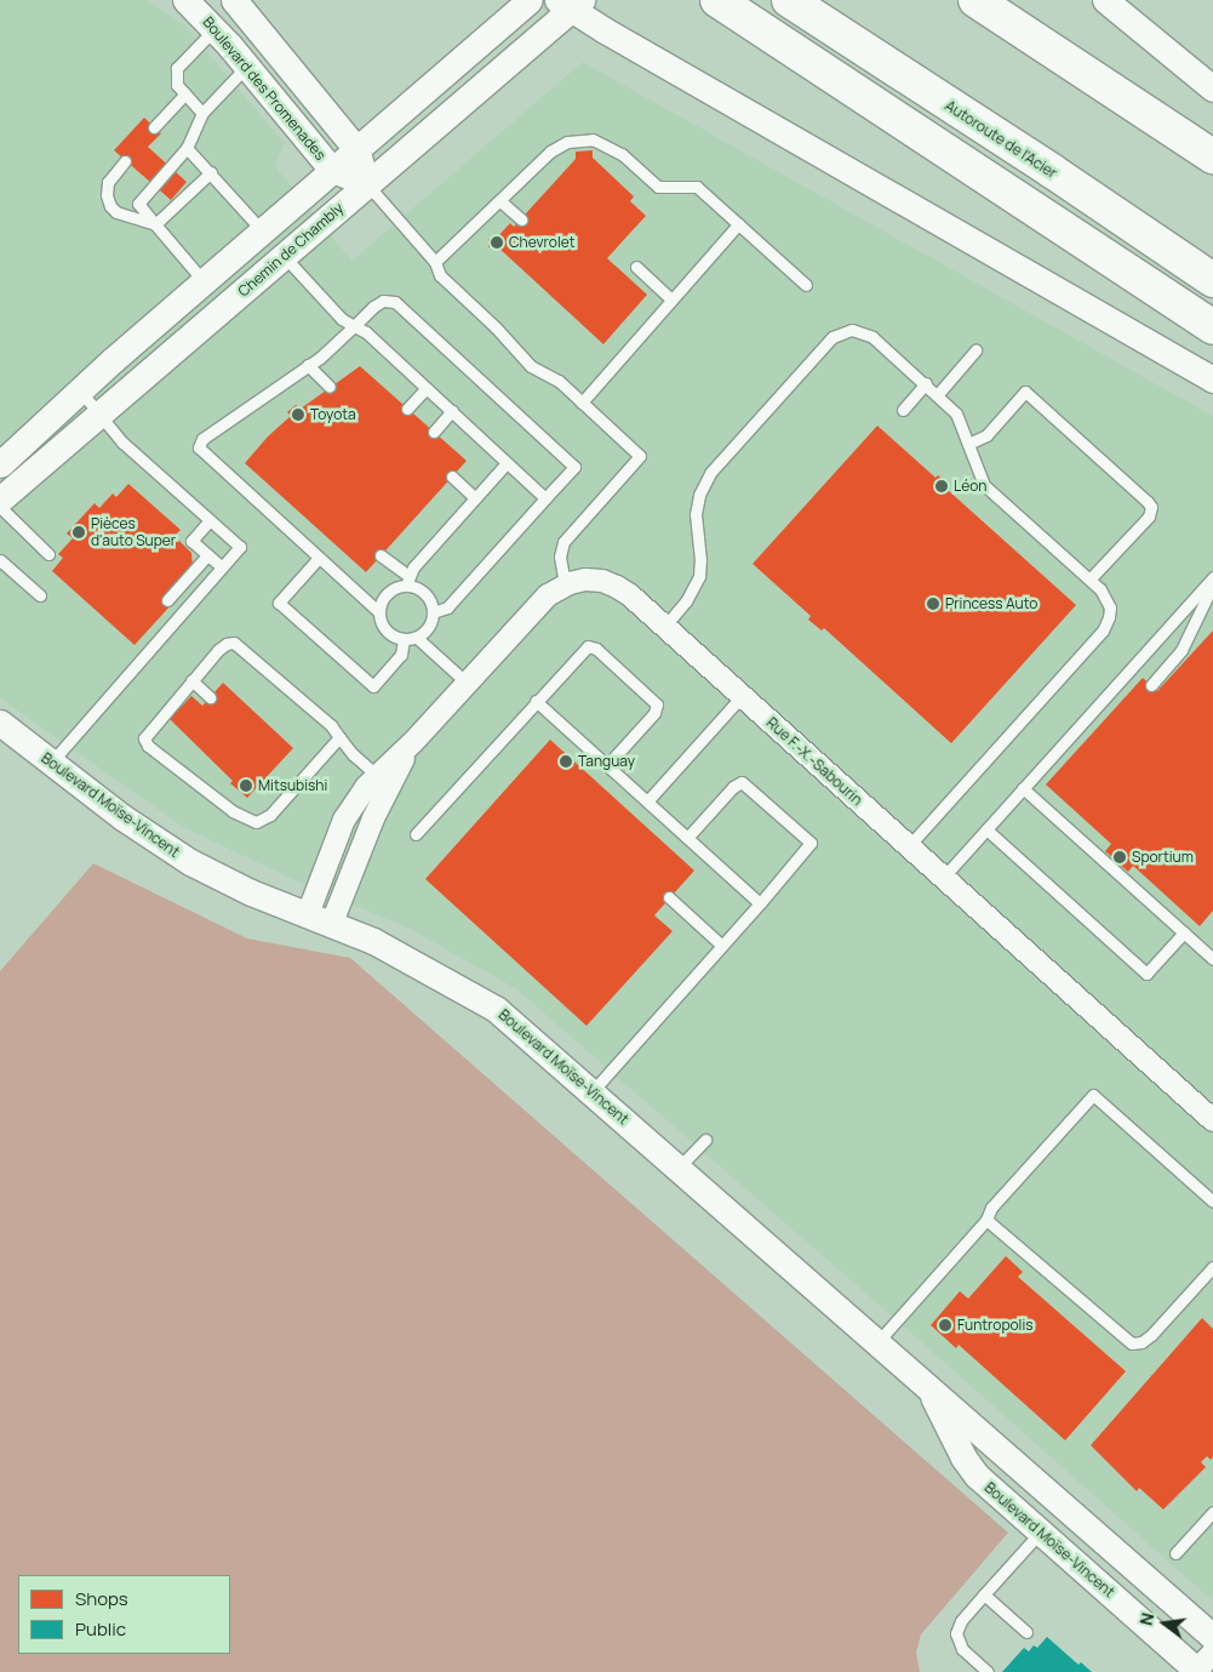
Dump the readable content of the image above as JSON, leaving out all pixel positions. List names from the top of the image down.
{
  "streets": {
    "highway": ["Autoroute de l'Acier"],
    "street": [
      "Boulevard des Promenades",
      "Chemin de Chambly",
      "Rue F.-X.-Sabourin",
      "Boulevard Moïse-Vincent"
    ]
  },
  "crossings": [
    ["Boulevard des Promenades", "Chemin de Chambly"],
    ["Rue F.-X.-Sabourin", "Boulevard Moïse-Vincent"]
  ],
  "places": [
    "Chevrolet",
    "Toyota",
    "Léon",
    "Pièces d'auto Super",
    "Princess Auto",
    "Tanguay",
    "Mitsubishi",
    "Sportium",
    "Funtropolis"
  ],
  "legend": ["Shops", "Public"],
  "north": "left"
}
